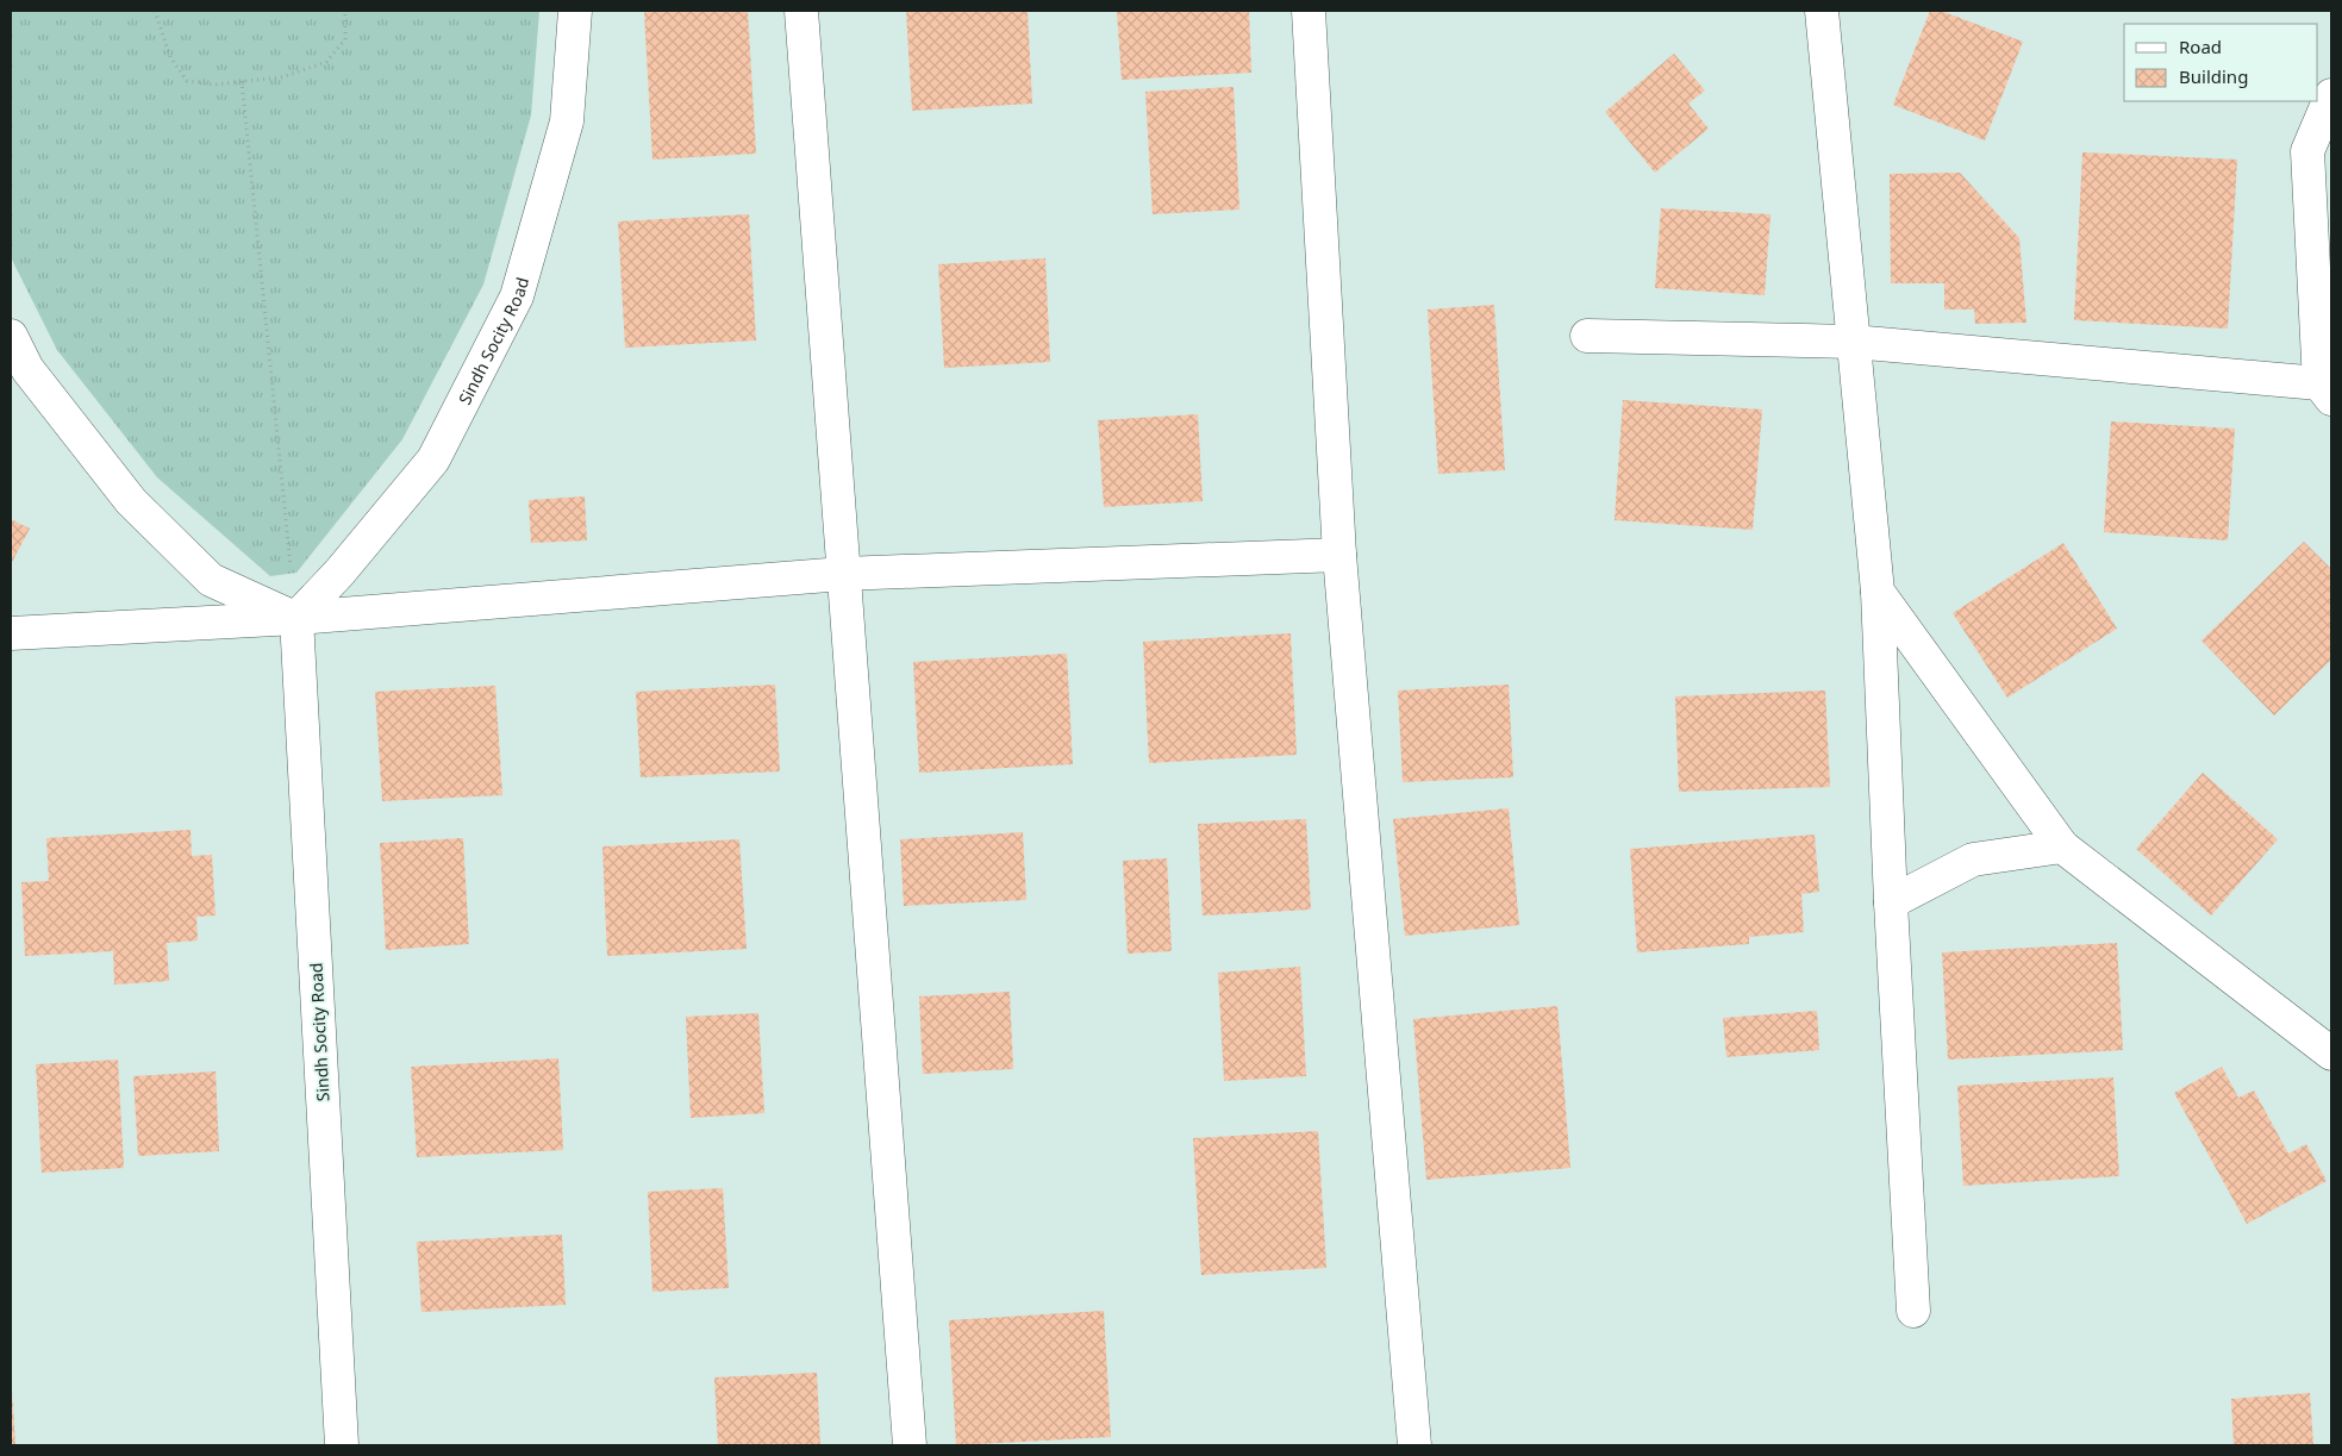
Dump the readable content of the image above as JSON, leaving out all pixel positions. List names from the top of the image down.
{
  "streets": {
    "lane": ["Sindh Socity Road"]
  },
  "legend": ["Road", "Building"]
}
